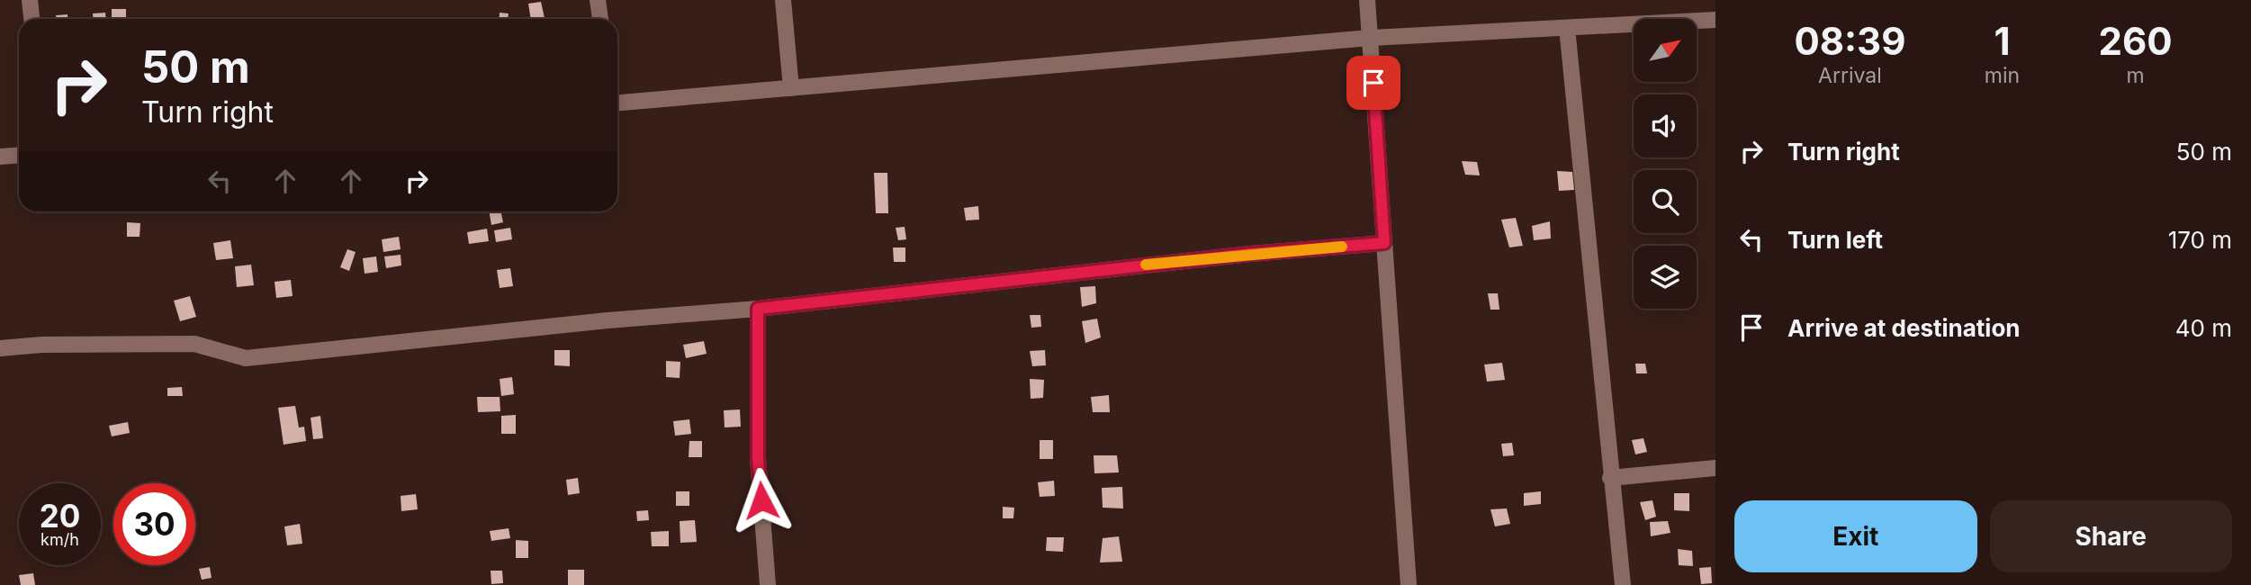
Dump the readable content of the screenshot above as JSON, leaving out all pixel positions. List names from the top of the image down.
{
  "north": "top right",
  "page": {
    "eta": [
      "08:39",
      "Arrival",
      "1",
      "min",
      "260",
      "m"
    ],
    "turn": ["50 m", "Turn right"],
    "list": [
      {
        "name": "Turn right",
        "value": "50 m"
      },
      {
        "name": "Turn left",
        "value": "170 m"
      },
      {
        "name": "Arrive at destination",
        "value": "40 m"
      }
    ],
    "speed": "20 km/h",
    "limit": "30",
    "buttons": ["Exit", "Share"]
  }
}
